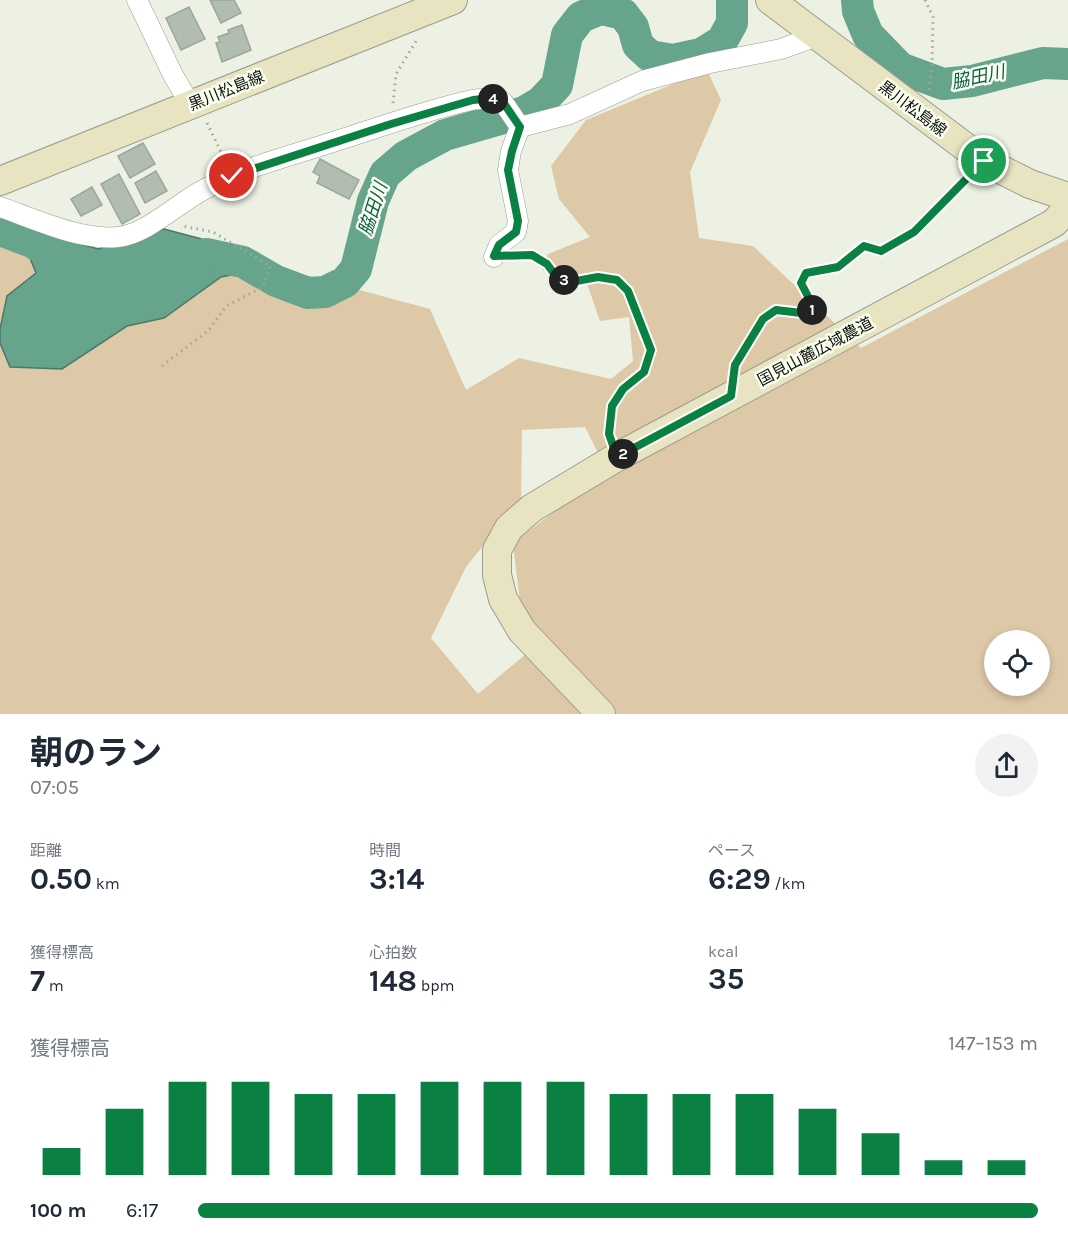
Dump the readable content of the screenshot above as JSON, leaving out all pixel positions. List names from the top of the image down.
{
  "streets": {
    "street": ["黒川松島線", "国見山麓広域農道"]
  },
  "water": ["脇田川"],
  "page": {
    "pins": [
      "4",
      "3",
      "1",
      "2"
    ],
    "heading": ["朝のラン", "07:05"],
    "stats": [
      ["距離", "0.50 km"],
      ["時間", "3:14"],
      ["ペース", "6:29 /km"],
      ["獲得標高", "7 m"],
      ["心拍数", "148 bpm"],
      ["kcal", "35"]
    ],
    "chart": ["獲得標高", "147–153 m"],
    "list": [
      {
        "name": "100 m",
        "note": "6:17"
      }
    ]
  }
}
